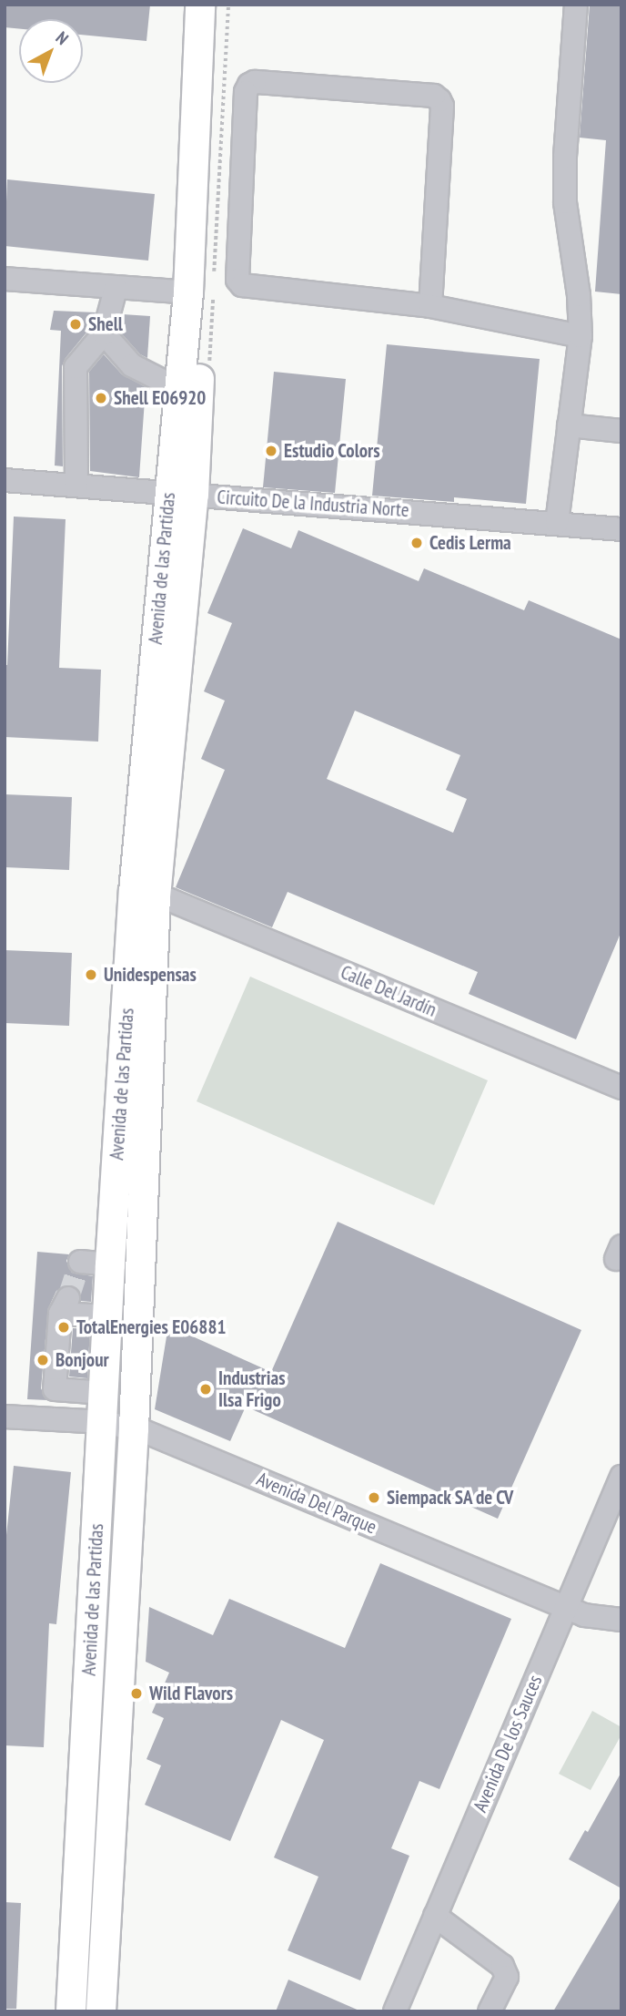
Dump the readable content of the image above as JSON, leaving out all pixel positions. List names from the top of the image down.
{
  "streets": {
    "main road": ["Avenida de las Partidas"],
    "street": [
      "Circuito De la Industria Norte",
      "Calle Del Jardín",
      "Avenida Del Parque",
      "Avenida De los Sauces"
    ]
  },
  "crossings": [
    ["Circuito De la Industria Norte", "Avenida de las Partidas"],
    ["Avenida de las Partidas", "Calle Del Jardín"],
    ["Avenida de las Partidas", "Avenida Del Parque"],
    ["Avenida Del Parque", "Avenida De los Sauces"]
  ],
  "places": [
    "Shell",
    "Shell E06920",
    "Estudio Colors",
    "Cedis Lerma",
    "Unidespensas",
    "TotalEnergies E06881",
    "Bonjour",
    "Industrias Ilsa Frigo",
    "Siempack SA de CV",
    "Wild Flavors"
  ],
  "north": "top right"
}
